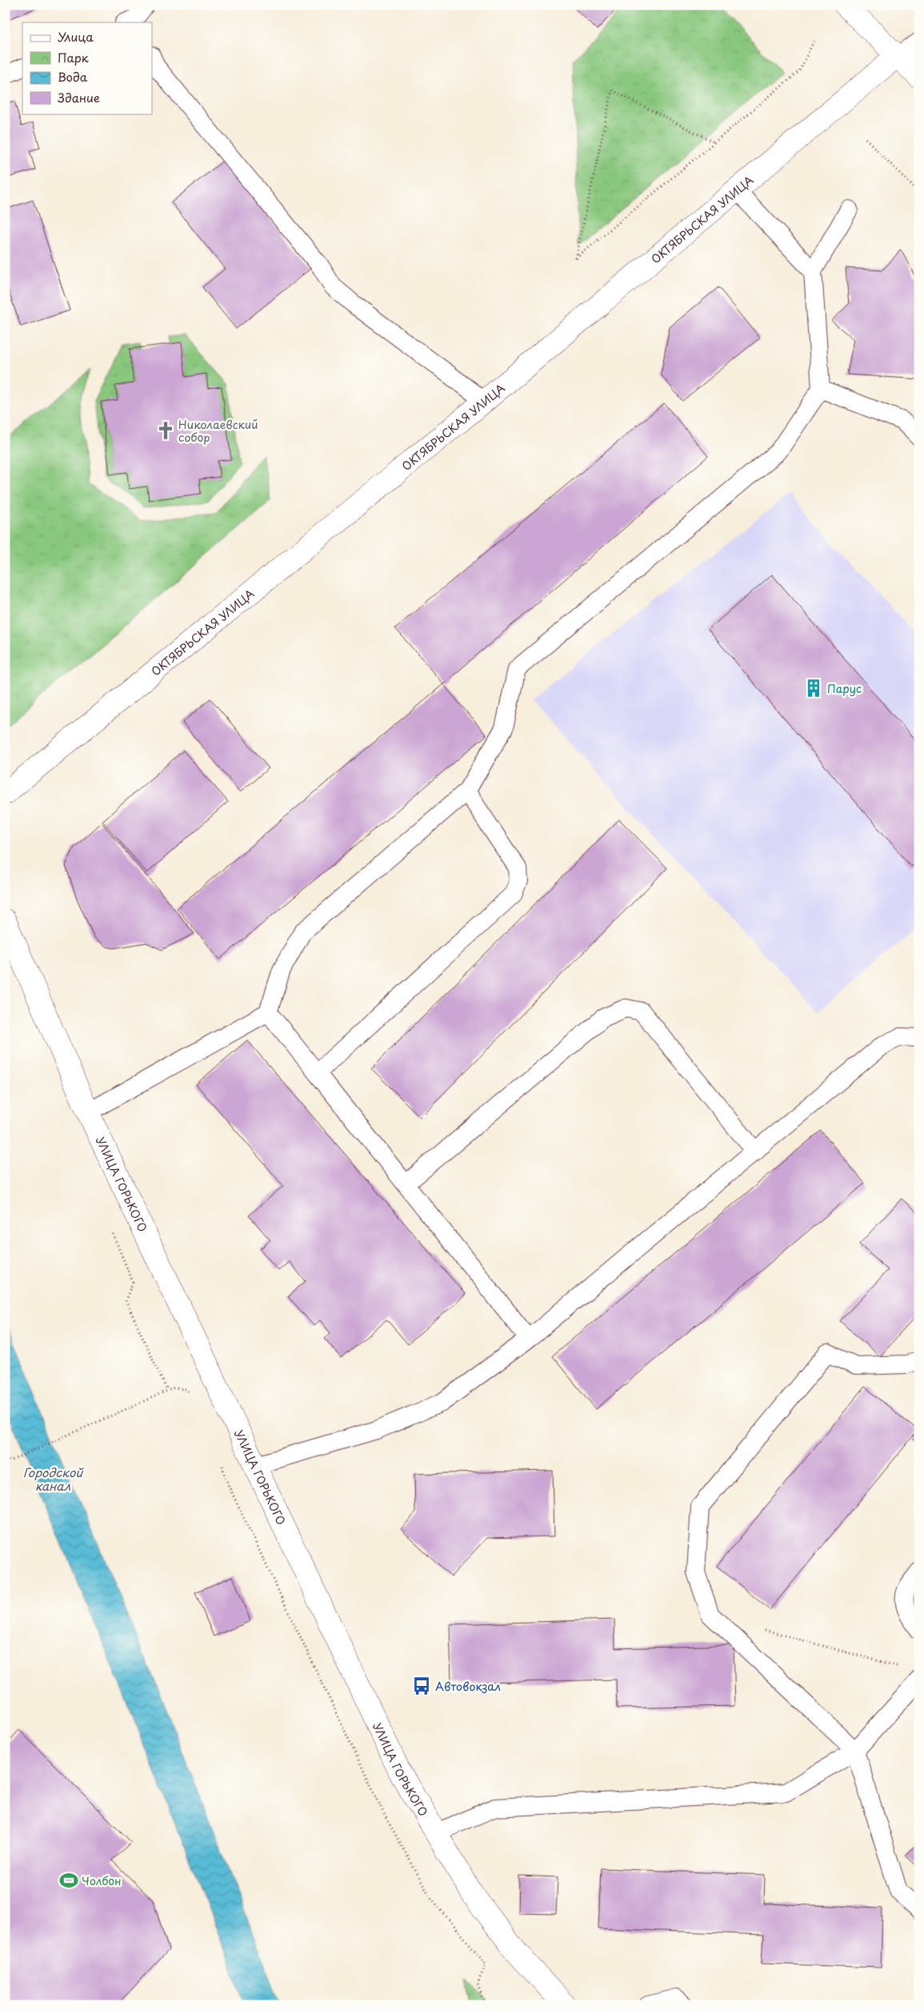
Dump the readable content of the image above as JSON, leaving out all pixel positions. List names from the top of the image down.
{
  "streets": {
    "street": ["ОКТЯБРЬСКАЯ УЛИЦА", "УЛИЦА ГОРЬКОГО"]
  },
  "water": ["Городской канал"],
  "places": {
    "church": ["Николаевский собор"],
    "building": ["Парус"],
    "bus stop": ["Автовокзал"],
    "sports": ["Чолбон"]
  },
  "legend": [
    "Улица",
    "Парк",
    "Вода",
    "Здание"
  ]
}
